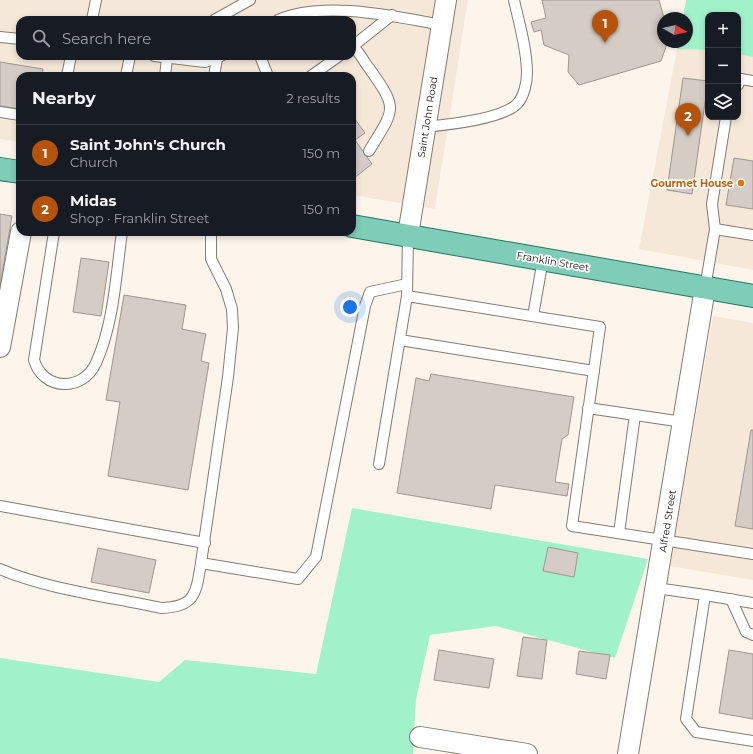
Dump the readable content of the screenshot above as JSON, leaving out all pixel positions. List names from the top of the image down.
{
  "streets": {
    "main road": ["Franklin Street"],
    "street": ["Saint John Road", "Alfred Street"]
  },
  "crossings": [
    ["Saint John Road", "Franklin Street"],
    ["Franklin Street", "Alfred Street"]
  ],
  "places": ["Gourmet House"],
  "north": "right",
  "page": {
    "pins": ["1", "2"],
    "map_buttons": ["+", "−"],
    "search": "Search here",
    "heading": ["Nearby", "2 results"],
    "list": [
      {
        "mark": "1",
        "name": "Saint John's Church",
        "note": "Church",
        "value": "150 m"
      },
      {
        "mark": "2",
        "name": "Midas",
        "note": "Shop · Franklin Street",
        "value": "150 m"
      }
    ]
  }
}
